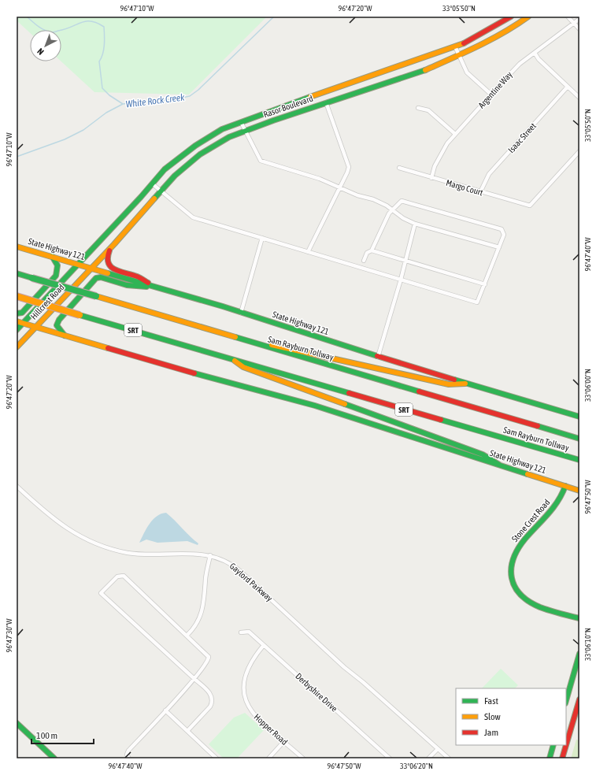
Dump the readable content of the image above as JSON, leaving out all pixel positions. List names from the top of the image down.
{
  "streets": {
    "main road": [
      "Rasor Boulevard",
      "State Highway 121",
      "Hillcrest Road",
      "SRT",
      "Sam Rayburn Tollway",
      "Stone Crest Road"
    ],
    "street": [
      "Argentine Way",
      "Isaac Street",
      "Margo Court",
      "Gaylord Parkway",
      "Derbyshire Drive",
      "Hopper Road"
    ]
  },
  "crossings": [
    ["Argentine Way", "Margo Court"],
    ["Rasor Boulevard", "State Highway 121"],
    ["Rasor Boulevard", "Hillcrest Road"],
    ["Isaac Street", "Margo Court"],
    ["State Highway 121", "Hillcrest Road"],
    ["State Highway 121", "Stone Crest Road"],
    ["Derbyshire Drive", "Hopper Road"]
  ],
  "water": ["White Rock Creek"],
  "legend": ["Fast", "Slow", "Jam"],
  "scale_bar": "100 m",
  "north": "bottom left",
  "coordinates": [
    "96°47'10\"W",
    "96°47'20\"W",
    "33°05'50\"N",
    "96°47'40\"W",
    "33°06'00\"N",
    "96°47'50\"W",
    "96°47'30\"W",
    "33°06'10\"N",
    "33°06'20\"N"
  ]
}
